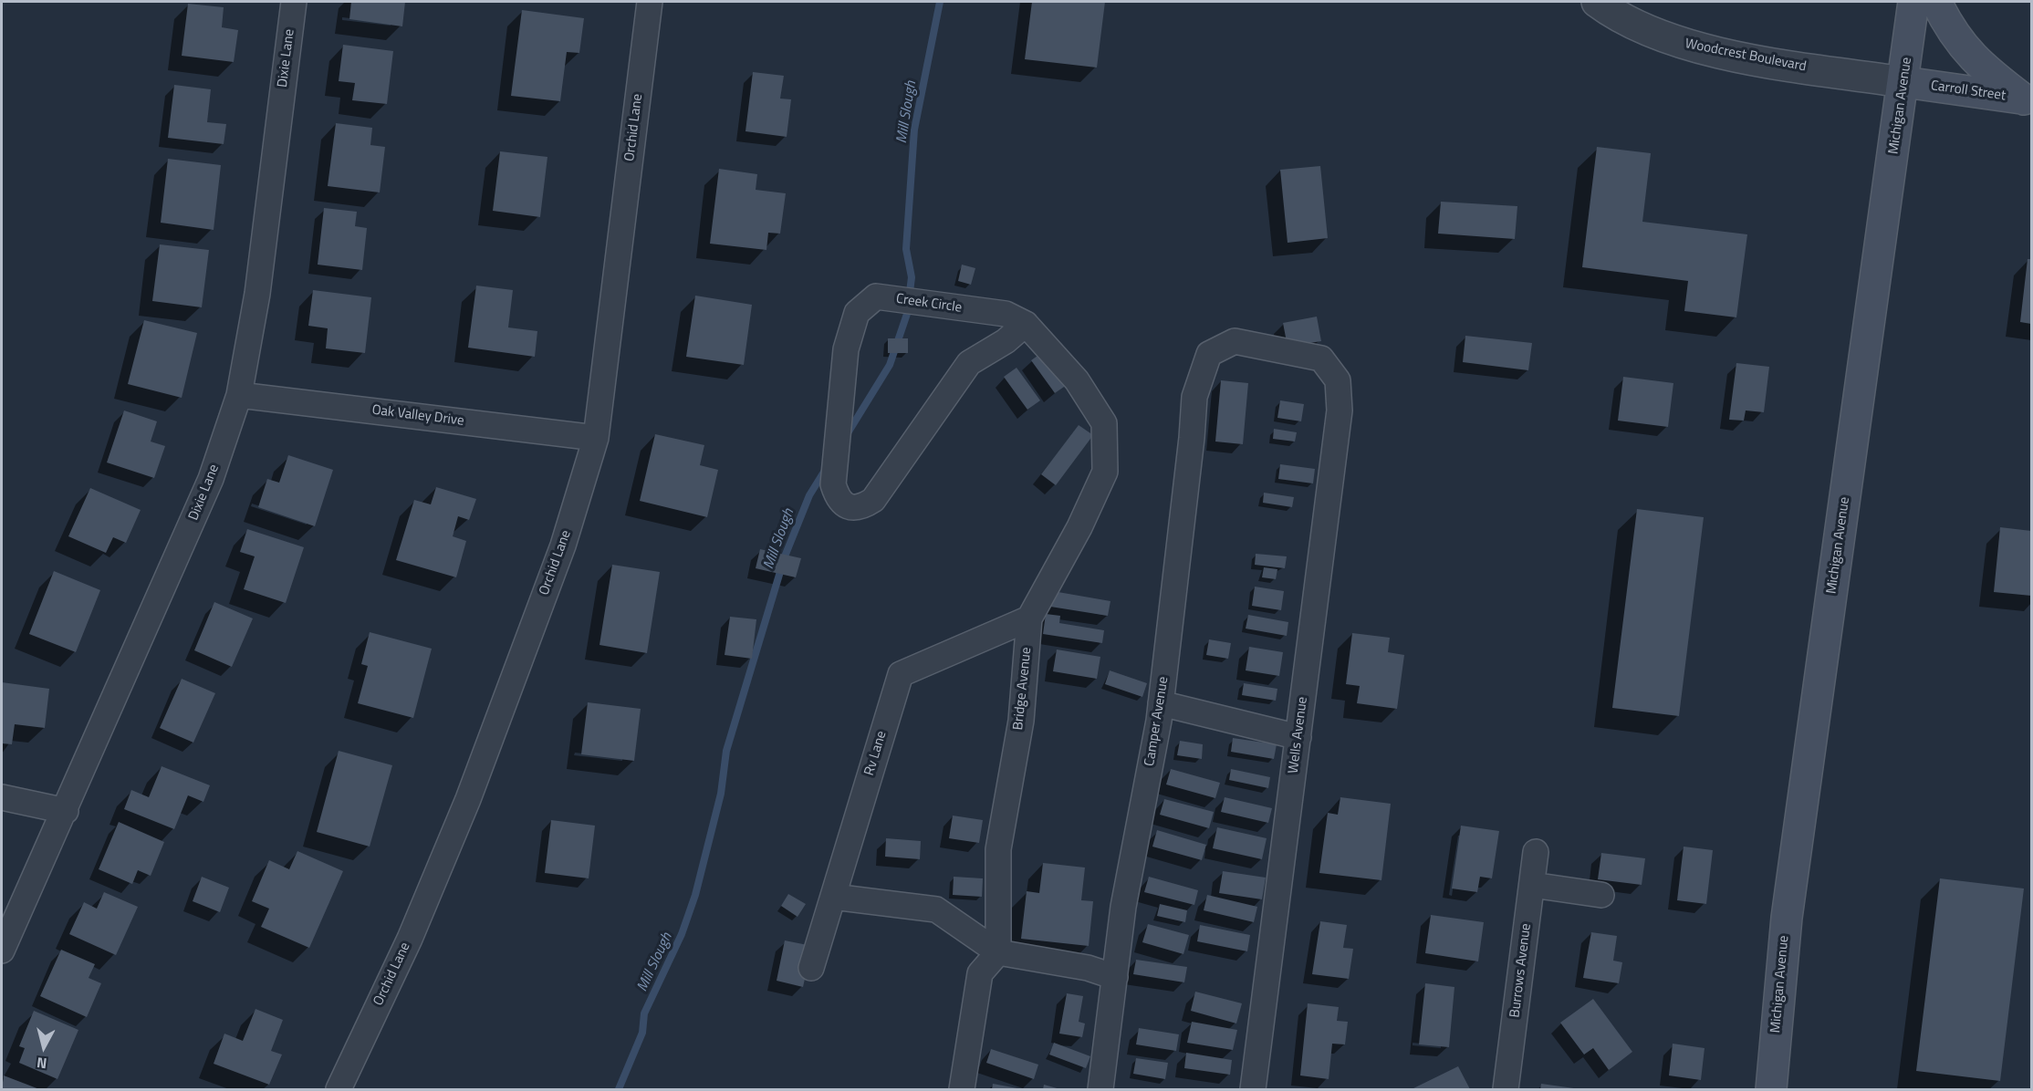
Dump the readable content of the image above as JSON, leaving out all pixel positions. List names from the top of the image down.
{
  "streets": {
    "main road": ["Carroll Street", "Michigan Avenue"],
    "street": [
      "Woodcrest Boulevard",
      "Dixie Lane",
      "Orchid Lane",
      "Creek Circle",
      "Oak Valley Drive",
      "Bridge Avenue",
      "Camper Avenue",
      "Wells Avenue",
      "Rv Lane",
      "Burrows Avenue"
    ]
  },
  "crossings": [
    ["Woodcrest Boulevard", "Carroll Street"],
    ["Woodcrest Boulevard", "Michigan Avenue"],
    ["Dixie Lane", "Oak Valley Drive"],
    ["Carroll Street", "Michigan Avenue"],
    ["Orchid Lane", "Oak Valley Drive"],
    ["Creek Circle", "Bridge Avenue"],
    ["Bridge Avenue", "Rv Lane"],
    ["Camper Avenue", "Wells Avenue"]
  ],
  "water": ["Mill Slough"],
  "north": "bottom"
}
